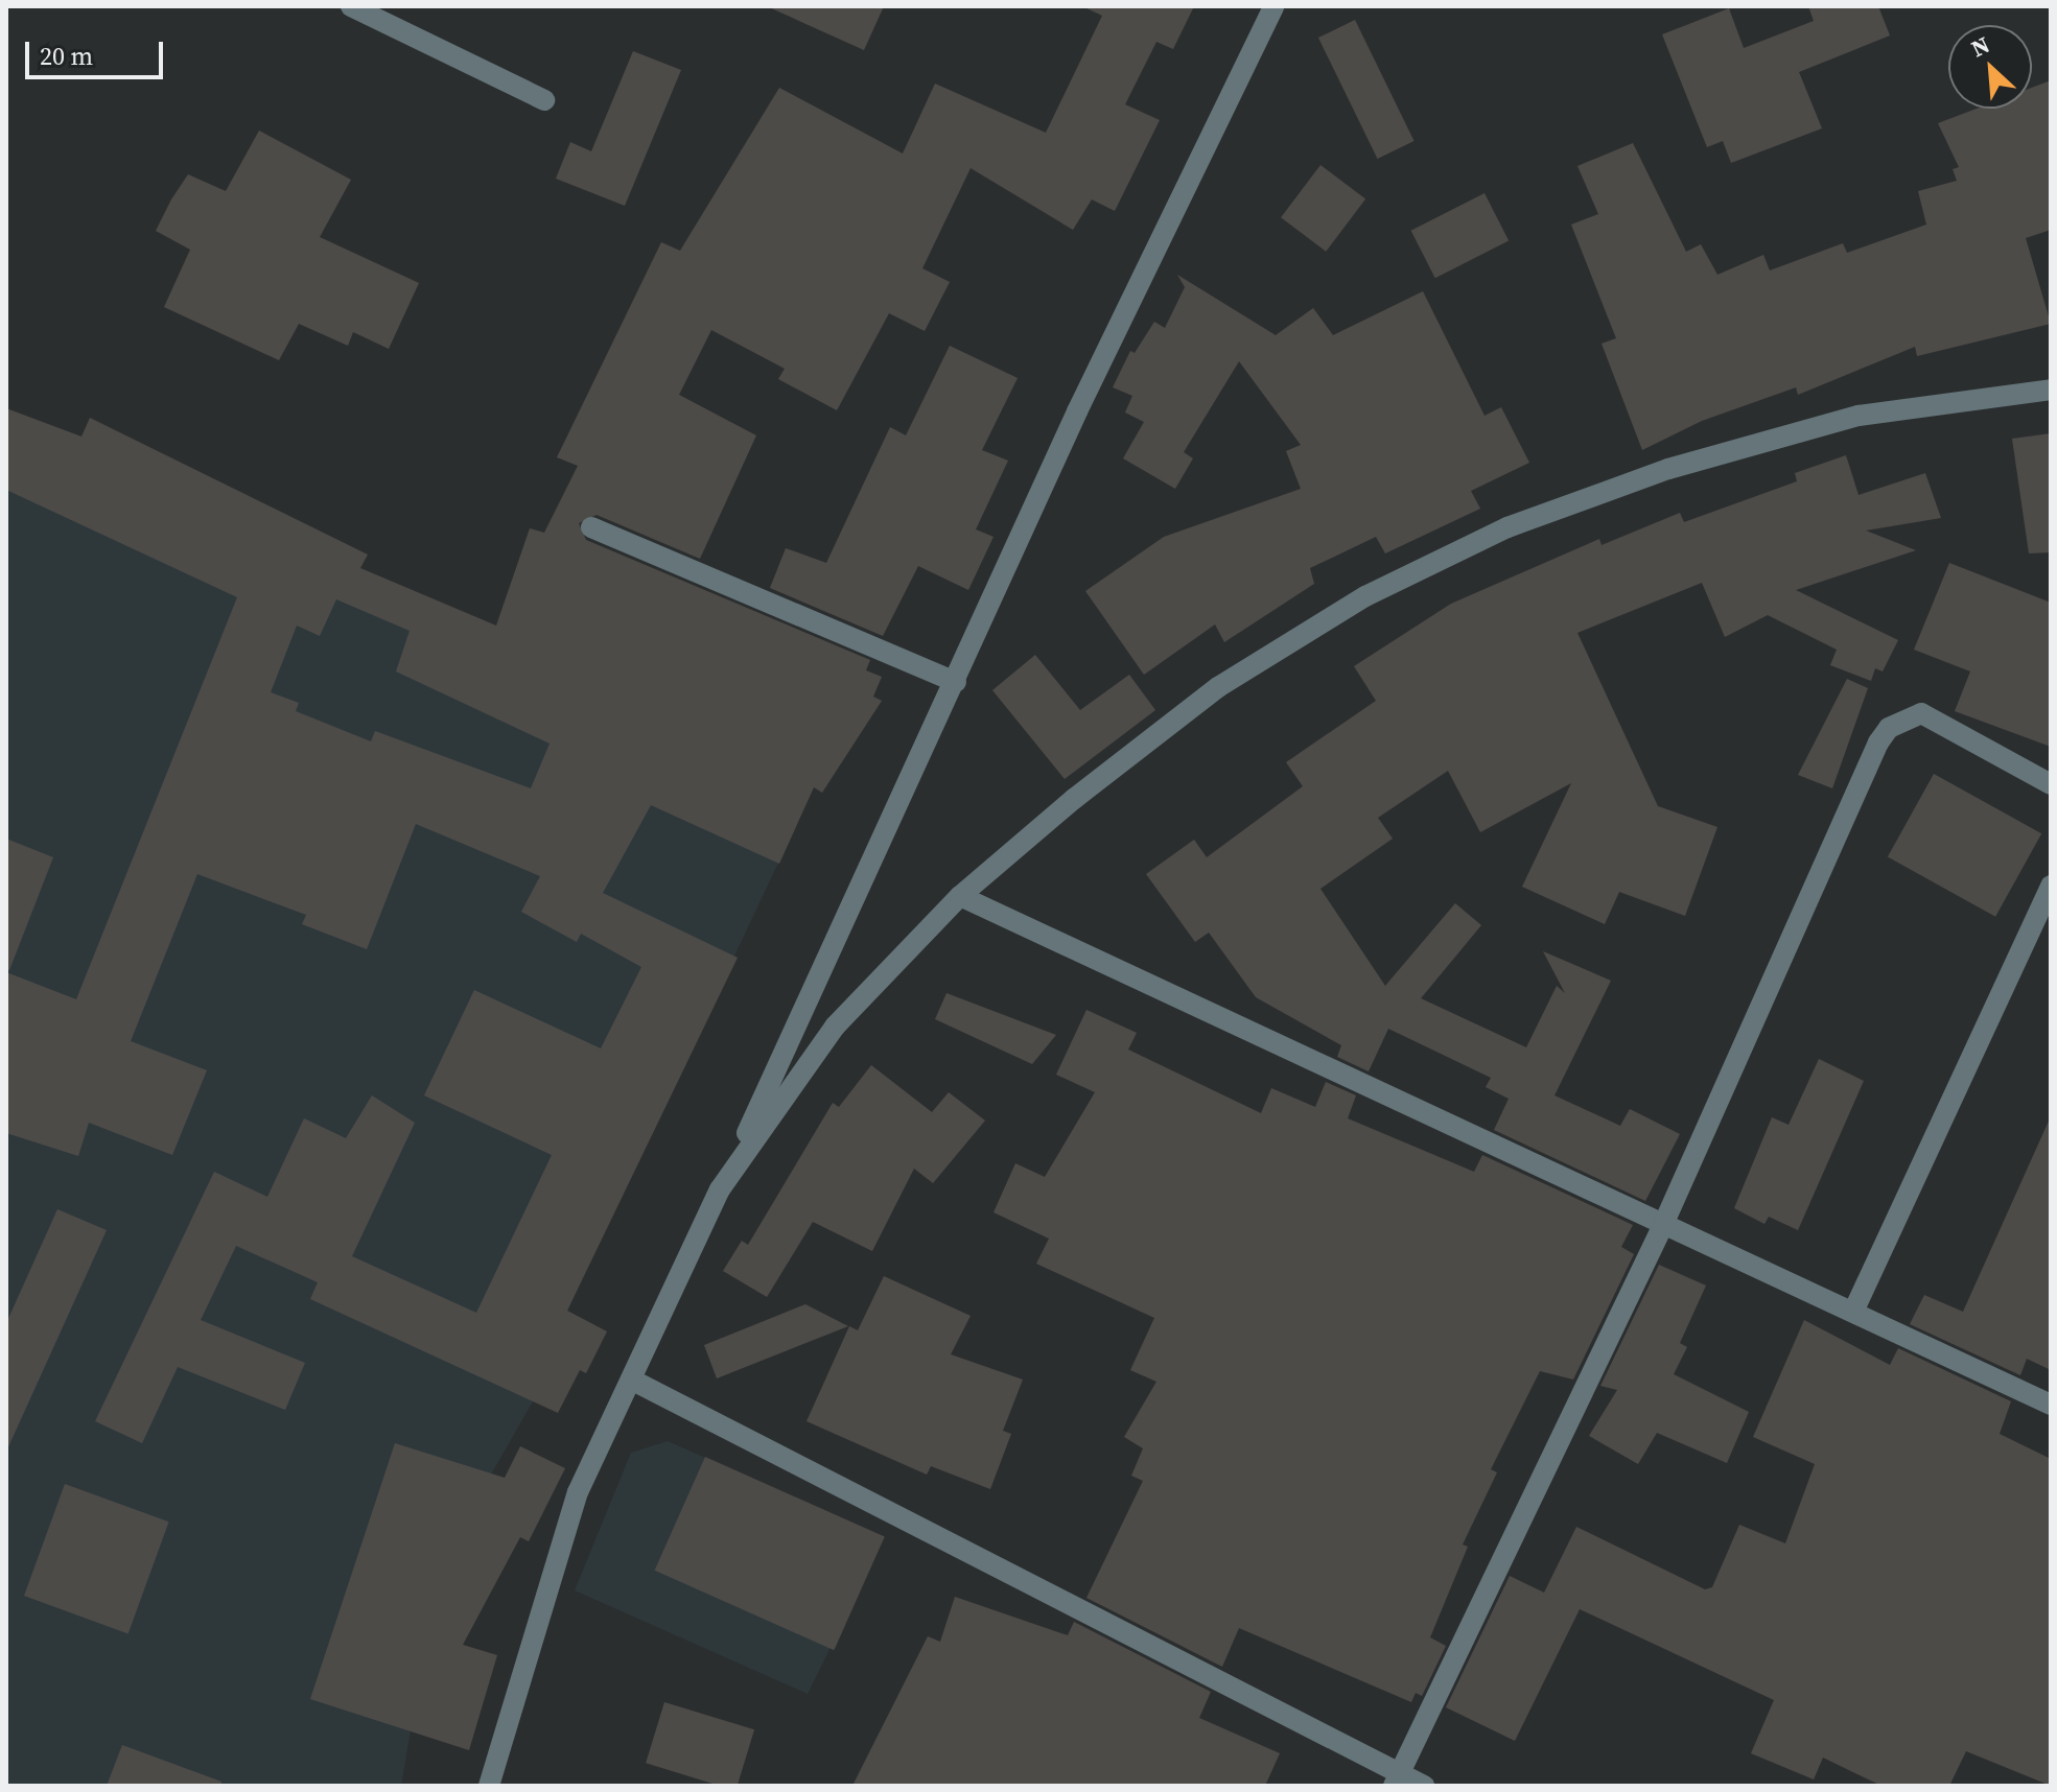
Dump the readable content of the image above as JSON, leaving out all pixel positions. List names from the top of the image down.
{
  "scale_bar": "20 m",
  "north": "top left"
}
